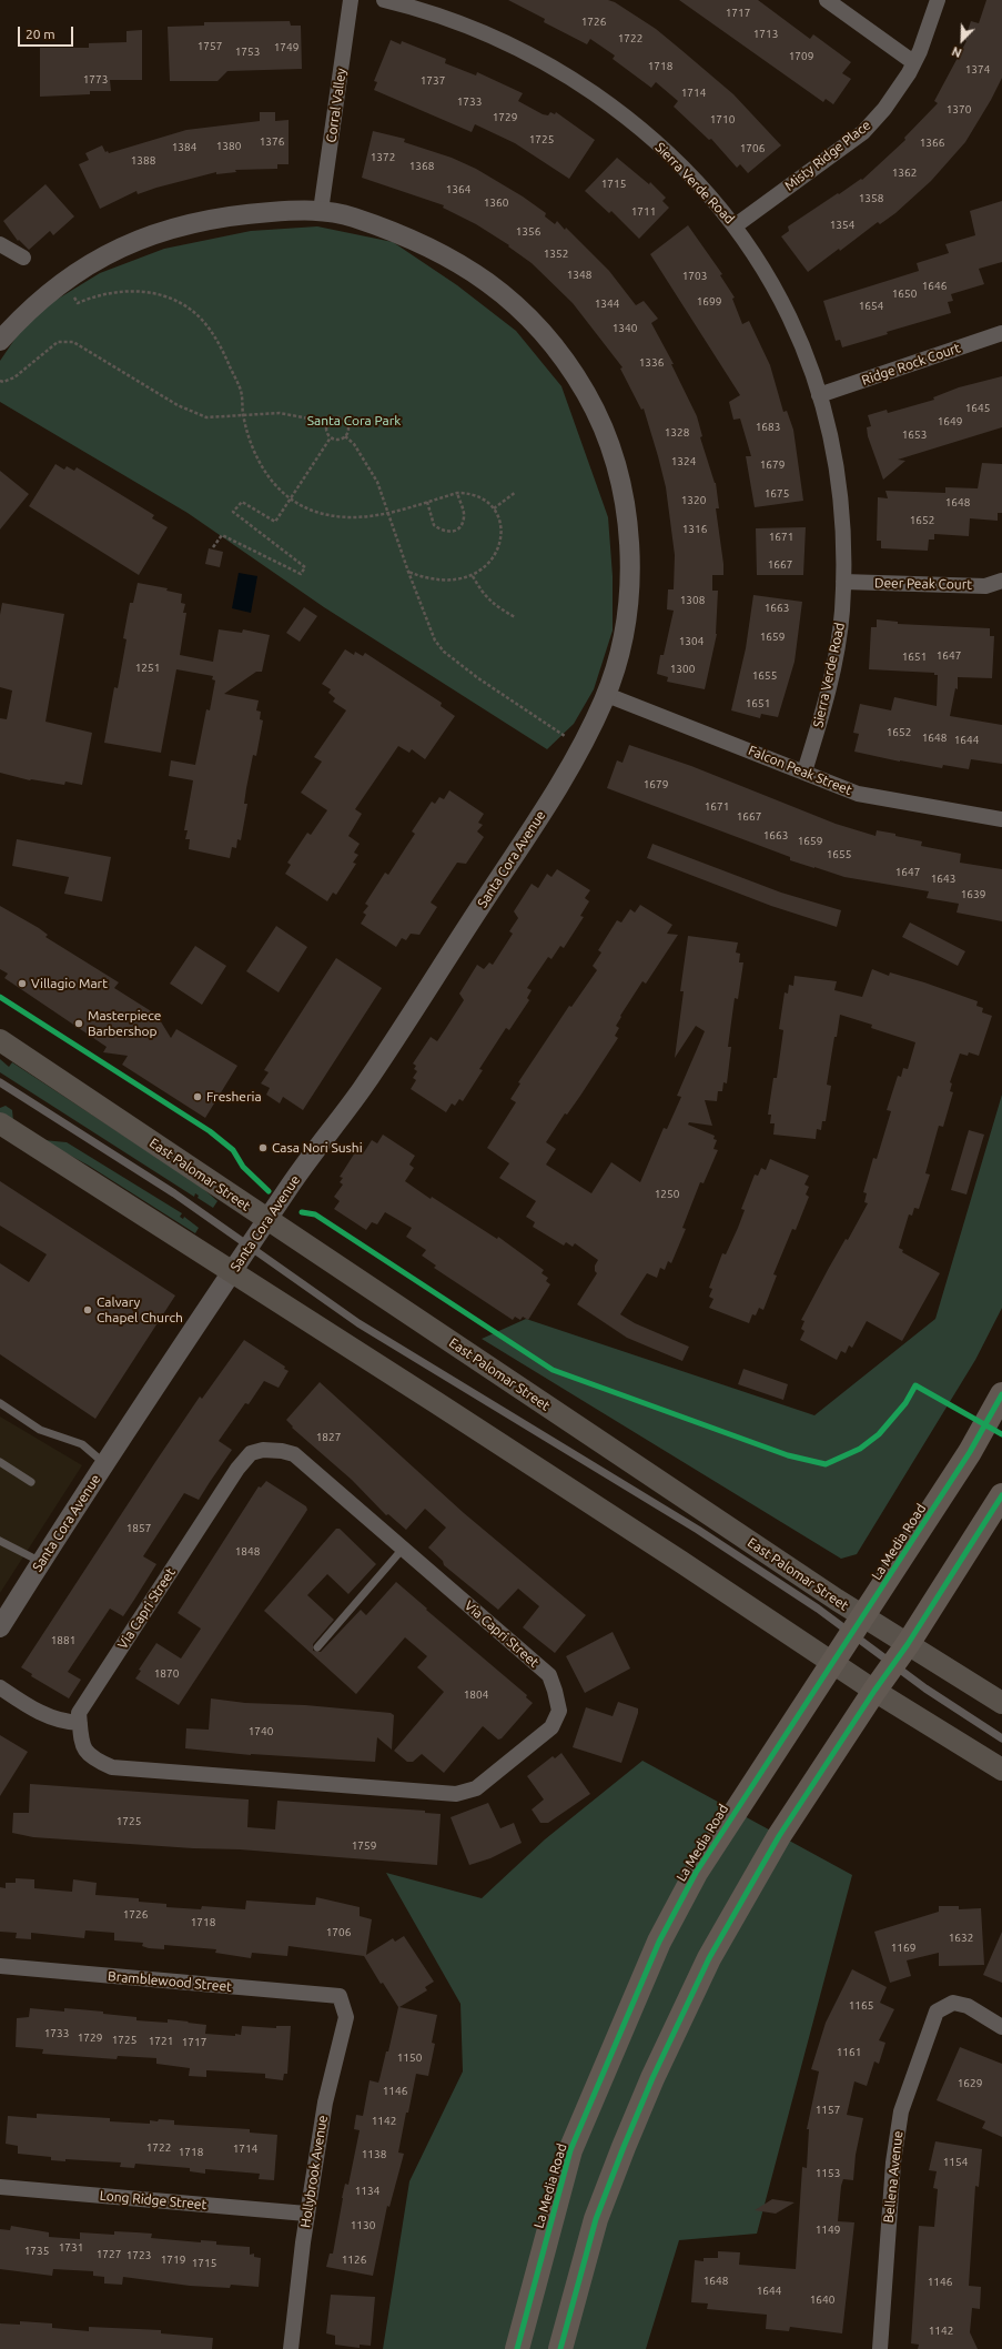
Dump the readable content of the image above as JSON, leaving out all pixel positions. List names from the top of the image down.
{
  "streets": {
    "main road": ["East Palomar Street", "La Media Road"],
    "street": [
      "Corral Valley",
      "Misty Ridge Place",
      "Sierra Verde Road",
      "Ridge Rock Court",
      "Deer Peak Court",
      "Falcon Peak Street",
      "Santa Cora Avenue",
      "Via Capri Street",
      "Bramblewood Street",
      "Hollybrook Avenue",
      "Bellena Avenue",
      "Long Ridge Street"
    ]
  },
  "crossings": [
    ["Corral Valley", "Santa Cora Avenue"],
    ["Misty Ridge Place", "Sierra Verde Road"],
    ["Sierra Verde Road", "Ridge Rock Court"],
    ["Sierra Verde Road", "Deer Peak Court"],
    ["Sierra Verde Road", "Falcon Peak Street"],
    ["Falcon Peak Street", "Santa Cora Avenue"],
    ["Santa Cora Avenue", "East Palomar Street"],
    ["East Palomar Street", "La Media Road"],
    ["Bramblewood Street", "Hollybrook Avenue"],
    ["Hollybrook Avenue", "Long Ridge Street"]
  ],
  "parks": ["Santa Cora Park"],
  "places": [
    "Villagio Mart",
    "Masterpiece Barbershop",
    "Fresheria",
    "Casa Nori Sushi",
    "Calvary Chapel Church"
  ],
  "house_numbers": [
    "1717",
    "1726",
    "1713",
    "1722",
    "1757",
    "1749",
    "1753",
    "1709",
    "1718",
    "1374",
    "1773",
    "1737",
    "1714",
    "1733",
    "1370",
    "1729",
    "1710",
    "1725",
    "1376",
    "1366",
    "1380",
    "1384",
    "1706",
    "1372",
    "1388",
    "1368",
    "1362",
    "1715",
    "1364",
    "1358",
    "1360",
    "1711",
    "1354",
    "1356",
    "1352",
    "1348",
    "1703",
    "1646",
    "1650",
    "1699",
    "1344",
    "1654",
    "1340",
    "1336",
    "1645",
    "1649",
    "1683",
    "1328",
    "1653",
    "1324",
    "1679",
    "1675",
    "1320",
    "1648",
    "1652",
    "1316",
    "1671",
    "1667",
    "1308",
    "1663",
    "1659",
    "1304",
    "1647",
    "1651",
    "1251",
    "1300",
    "1655",
    "1651",
    "1652",
    "1648",
    "1644",
    "1679",
    "1671",
    "1667",
    "1663",
    "1659",
    "1655",
    "1647",
    "1643",
    "1639",
    "1250",
    "1827",
    "1857",
    "1848",
    "1881",
    "1870",
    "1804",
    "1740",
    "1725",
    "1759",
    "1726",
    "1718",
    "1706",
    "1632",
    "1169",
    "1165",
    "1733",
    "1729",
    "1725",
    "1721",
    "1717",
    "1161",
    "1150",
    "1629",
    "1146",
    "1157",
    "1142",
    "1722",
    "1714",
    "1718",
    "1138",
    "1154",
    "1153",
    "1134",
    "1130",
    "1149",
    "1731",
    "1735",
    "1727",
    "1723",
    "1719",
    "1126",
    "1715",
    "1648",
    "1146",
    "1644",
    "1640",
    "1142"
  ],
  "scale_bar": "20 m",
  "north": "bottom left"
}
